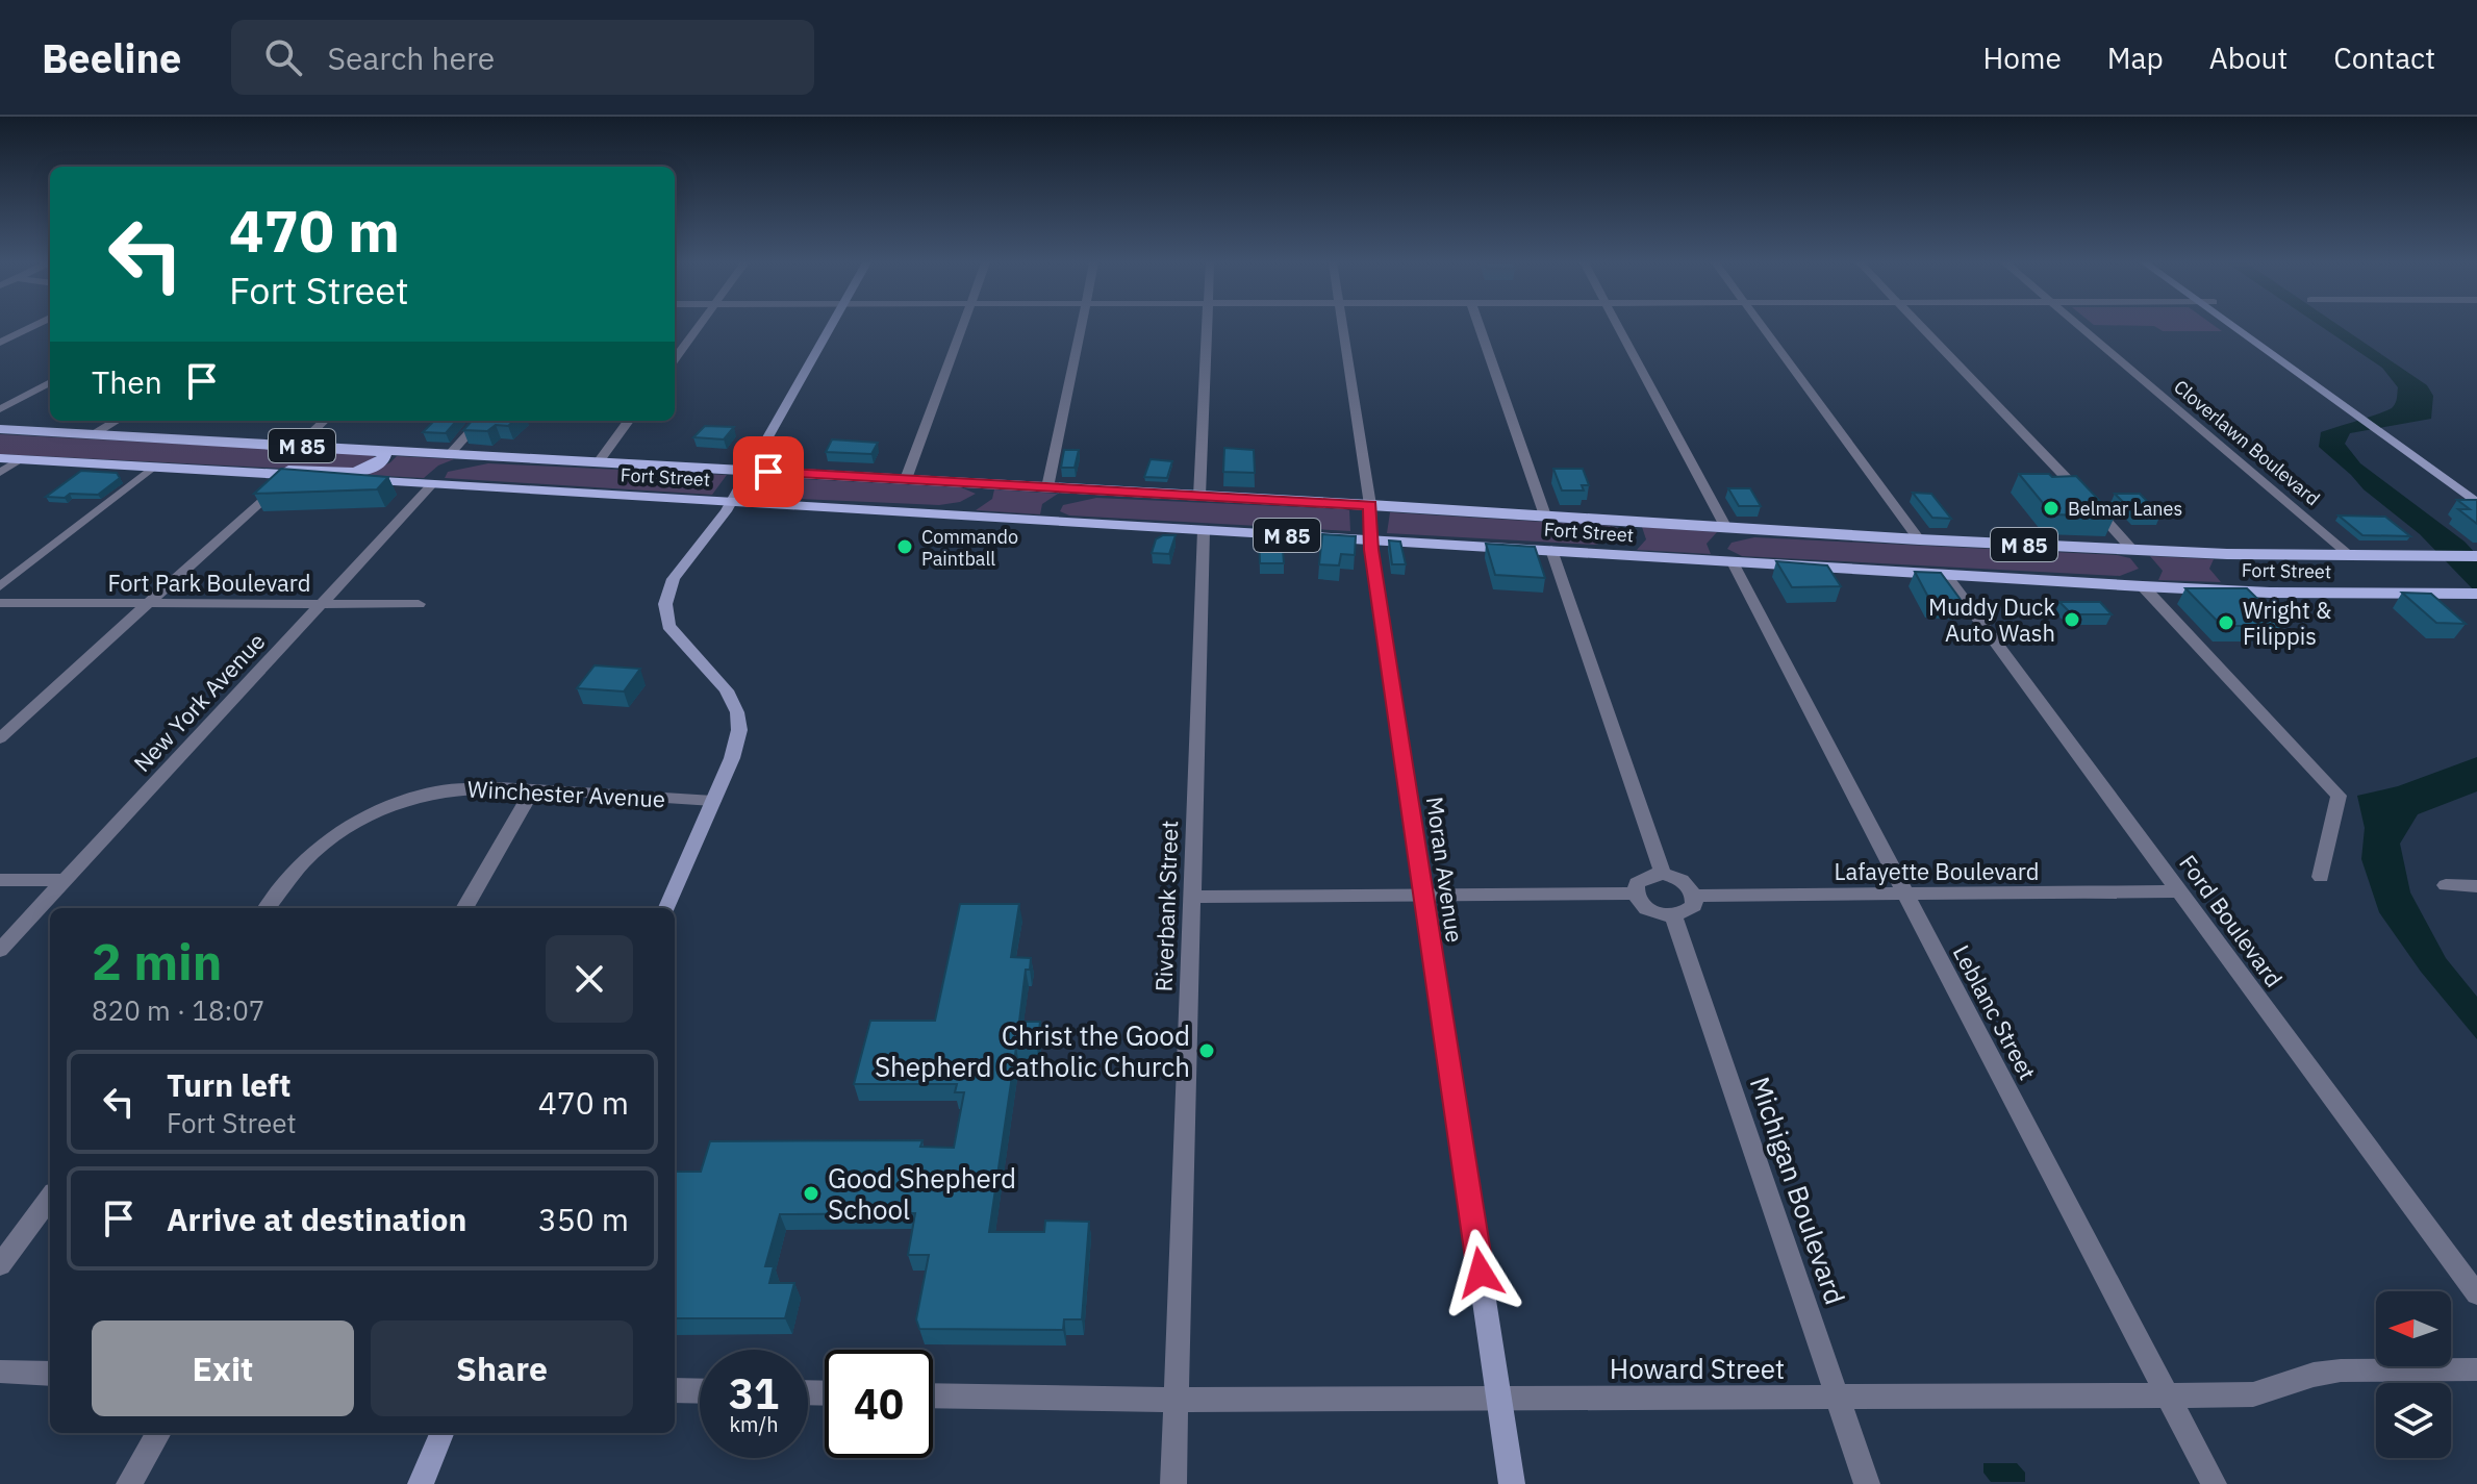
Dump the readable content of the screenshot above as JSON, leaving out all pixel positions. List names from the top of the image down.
{
  "streets": {
    "main road": ["M 85", "Fort Street"],
    "street": [
      "Cloverlawn Boulevard",
      "Fort Park Boulevard",
      "New York Avenue",
      "Winchester Avenue",
      "Moran Avenue",
      "Lafayette Boulevard",
      "Riverbank Street",
      "Ford Boulevard",
      "Leblanc Street",
      "Michigan Boulevard",
      "Howard Street"
    ]
  },
  "crossings": [
    ["Cloverlawn Boulevard", "Fort Street"],
    ["Fort Street", "New York Avenue"],
    ["Fort Street", "Moran Avenue"],
    ["Fort Street", "Riverbank Street"],
    ["Fort Street", "Ford Boulevard"],
    ["Fort Street", "Leblanc Street"],
    ["Fort Park Boulevard", "New York Avenue"],
    ["Moran Avenue", "Howard Street"],
    ["Lafayette Boulevard", "Ford Boulevard"],
    ["Lafayette Boulevard", "Leblanc Street"],
    ["Lafayette Boulevard", "Michigan Boulevard"],
    ["Riverbank Street", "Howard Street"],
    ["Leblanc Street", "Howard Street"],
    ["Michigan Boulevard", "Howard Street"]
  ],
  "places": [
    "Belmar Lanes",
    "Commando Paintball",
    "Muddy Duck Auto Wash",
    "Wright & Filippis",
    "Christ the Good Shepherd Catholic Church",
    "Good Shepherd School"
  ],
  "north": "left",
  "page": {
    "header": "Beeline",
    "search": "Search here",
    "nav": [
      "Home",
      "Map",
      "About",
      "Contact"
    ],
    "turn": ["470 m", "Fort Street"],
    "then": "Then",
    "heading": ["2 min", "820 m · 18:07"],
    "list": [
      {
        "name": "Turn left",
        "note": "Fort Street",
        "value": "470 m"
      },
      {
        "name": "Arrive at destination",
        "value": "350 m"
      }
    ],
    "buttons": ["Exit", "Share"],
    "speed": "31 km/h",
    "limit": "40"
  }
}
